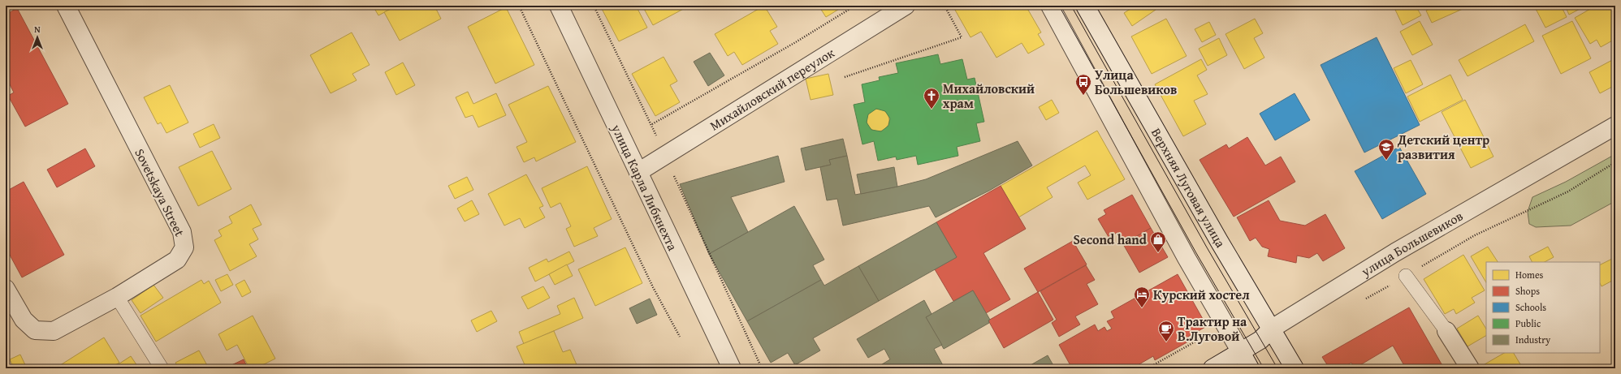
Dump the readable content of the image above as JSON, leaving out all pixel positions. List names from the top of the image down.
{
  "streets": {
    "street": [
      "Михайловский переулок",
      "улица Карла Либкнехта",
      "Верхняя Луговая улица",
      "Sovetskaya Street",
      "улица Большевиков"
    ]
  },
  "crossings": [
    ["Михайловский переулок", "улица Карла Либкнехта"],
    ["Верхняя Луговая улица", "улица Большевиков"]
  ],
  "places": {
    "bus stop": ["Улица Большевиков"],
    "church": ["Михайловский храм"],
    "school or university": ["Детский центр развития"],
    "shop": ["Second hand"],
    "hotel": ["Курский хостел"],
    "cafe": ["Трактир на В.Луговой"]
  },
  "legend": [
    "Homes",
    "Shops",
    "Schools",
    "Public",
    "Industry"
  ],
  "north": "top"
}
